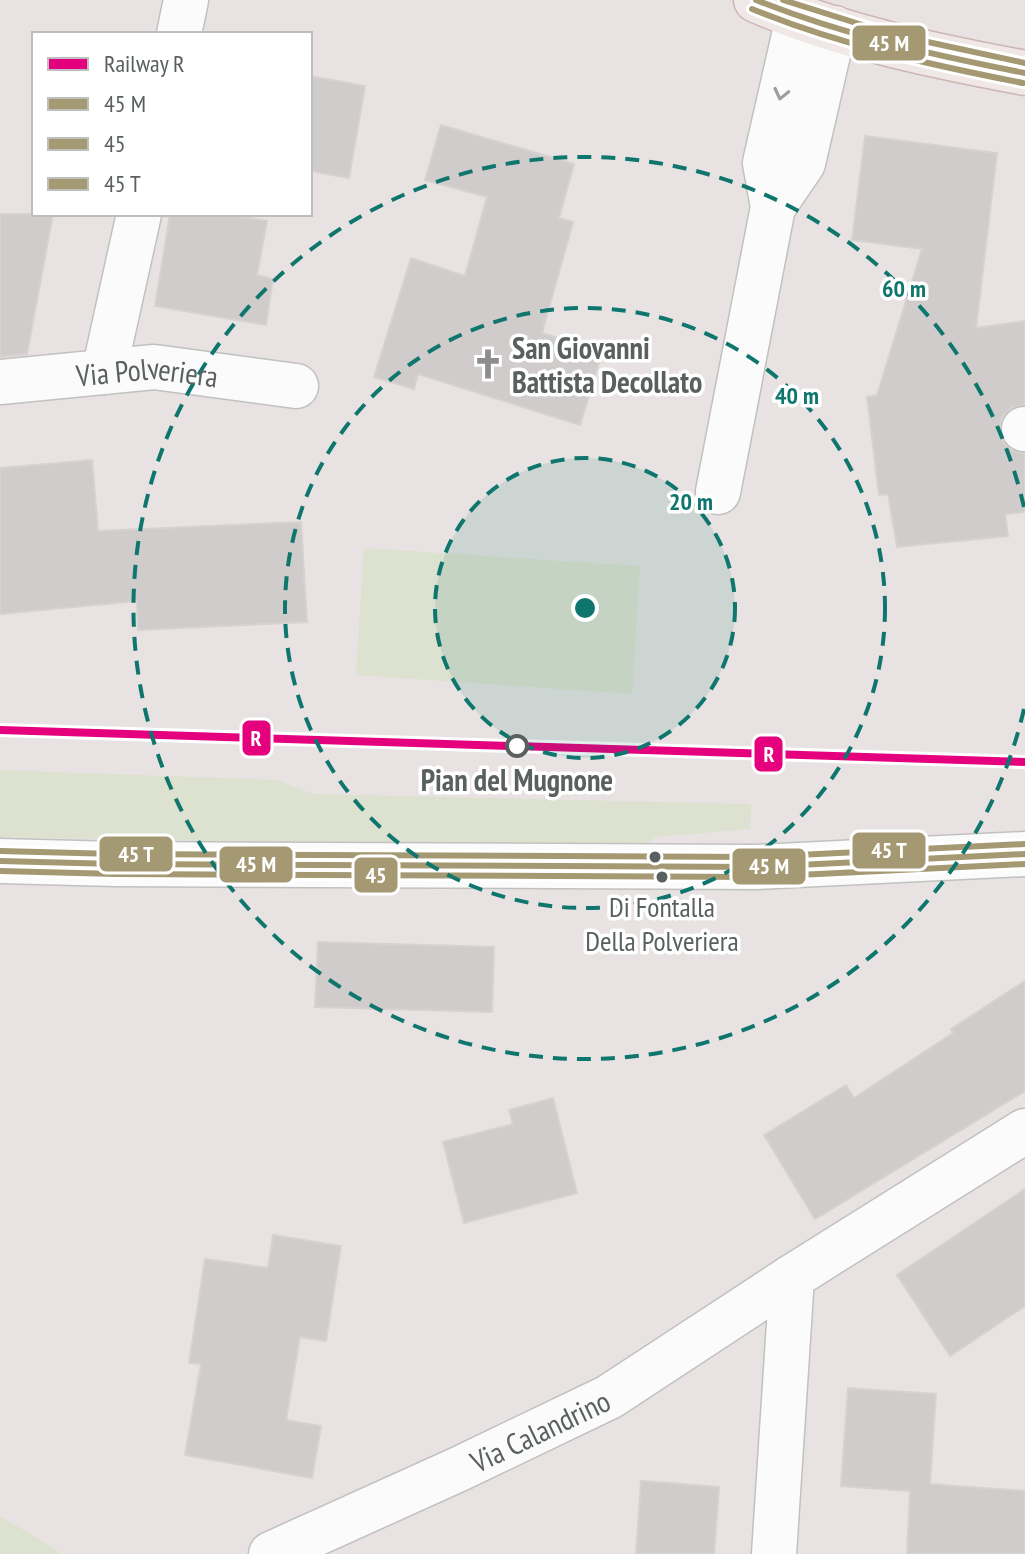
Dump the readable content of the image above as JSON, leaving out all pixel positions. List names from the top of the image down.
{
  "streets": {
    "street": ["Via Polveriera", "Via Calandrino"]
  },
  "places": {
    "church": ["San Giovanni Battista Decollato"],
    "other": ["Pian del Mugnone", "Di Fontalla Della Polveriera"]
  },
  "lines": ["transit line 45", "rail line R"],
  "legend": [
    "Railway R",
    "45 M",
    "45",
    "45 T"
  ],
  "rings": ["60 m", "40 m", "20 m"]
}
